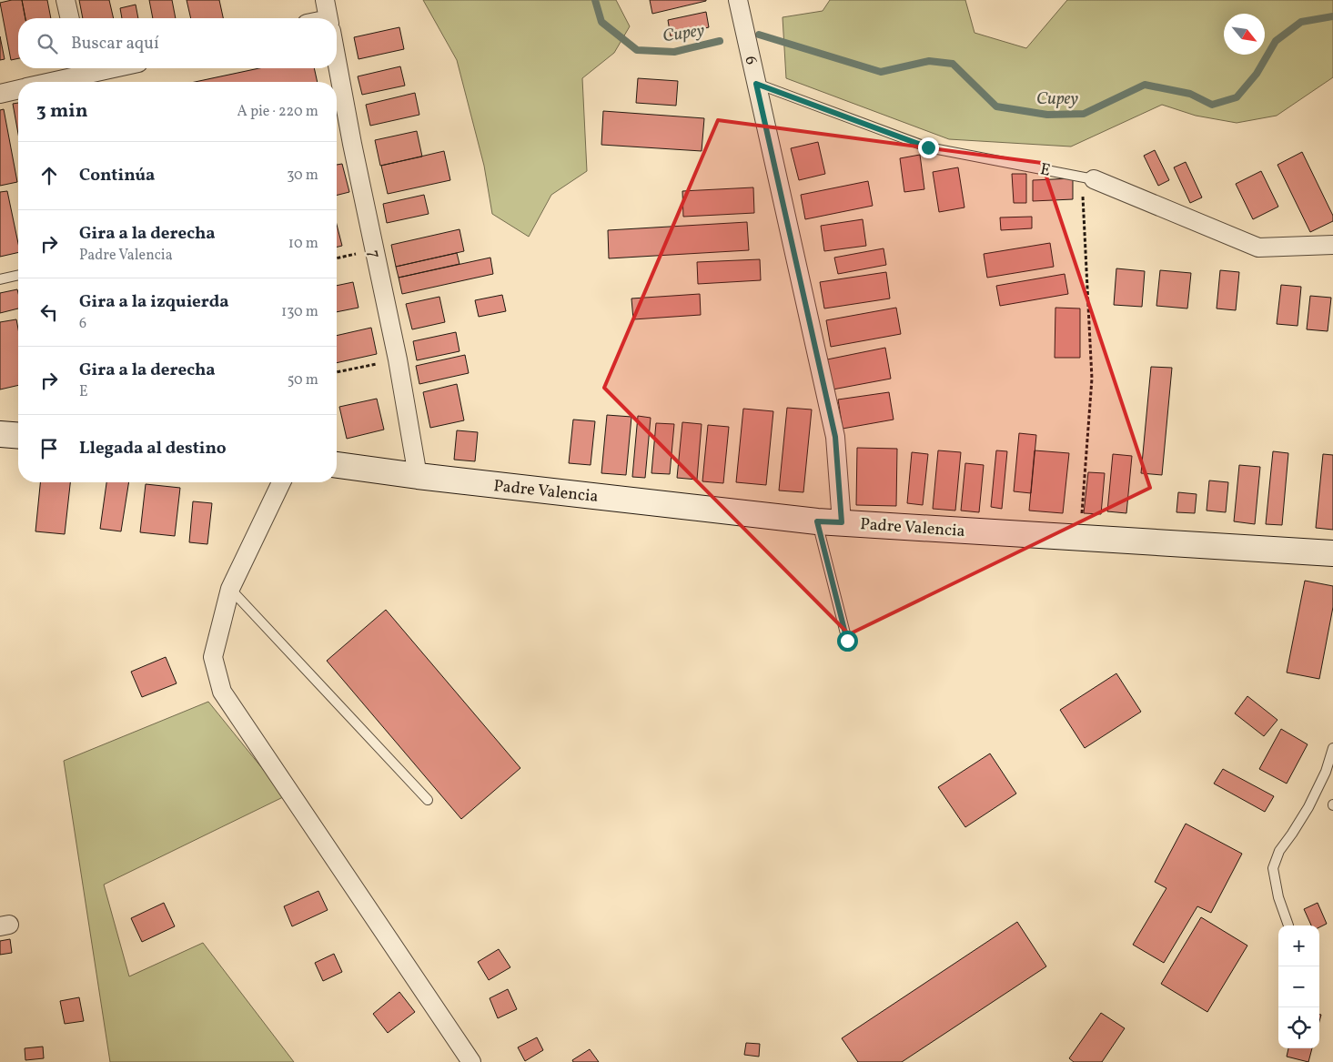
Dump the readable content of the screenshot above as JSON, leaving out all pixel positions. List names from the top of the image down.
{
  "streets": {
    "street": [
      "6",
      "E",
      "7",
      "Padre Valencia"
    ]
  },
  "crossings": [
    ["6", "E"],
    ["6", "Padre Valencia"],
    ["7", "Padre Valencia"]
  ],
  "water": ["Cupey"],
  "north": "bottom right",
  "page": {
    "search": "Buscar aquí",
    "heading": ["3 min", "A pie · 220 m"],
    "list": [
      ["Continúa", "30 m"],
      ["Gira a la derecha", "Padre Valencia", "10 m"],
      ["Gira a la izquierda", "6", "130 m"],
      ["Gira a la derecha", "E", "50 m"],
      "Llegada al destino"
    ],
    "map_buttons": ["+", "−"]
  }
}
